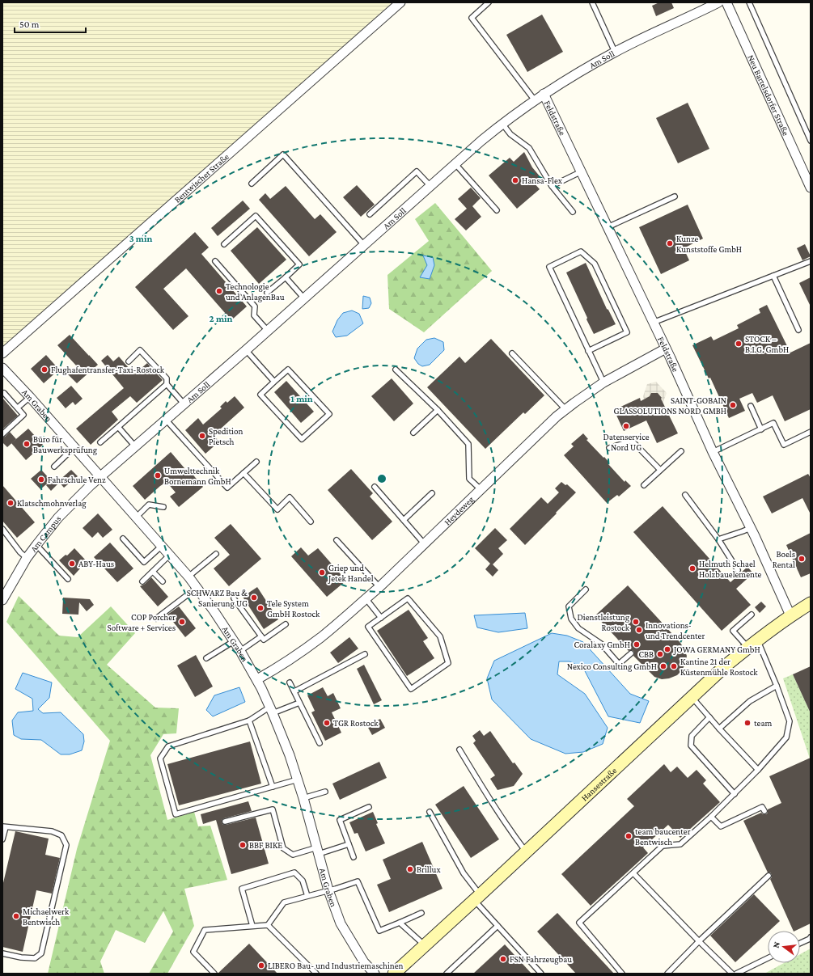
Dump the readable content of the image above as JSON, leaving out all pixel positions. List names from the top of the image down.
{
  "streets": {
    "street": [
      "Am Soll",
      "Neu Bartelsdorfer Straße",
      "Feldstraße",
      "Bentwischer Straße",
      "Am Graben",
      "Heydeweg",
      "Am Campus",
      "Hansestraße"
    ]
  },
  "crossings": [
    ["Am Soll", "Feldstraße"],
    ["Am Soll", "Am Graben"],
    ["Am Soll", "Am Campus"],
    ["Feldstraße", "Heydeweg"],
    ["Feldstraße", "Hansestraße"],
    ["Am Graben", "Heydeweg"],
    ["Am Graben", "Am Campus"]
  ],
  "places": [
    "Hansa-Flex",
    "Kunze Kunststoffe GmbH",
    "Technologie und AnlagenBau",
    "STOCK – B.I.G. GmbH",
    "Flughafentransfer-Taxi-Rostock",
    "SAINT-GOBAIN GLASSOLUTIONS NORD GMBH",
    "Datenservice Nord UG",
    "Spedition Pietsch",
    "Büro für Bauwerksprüfung",
    "Umwelttechnik Bornemann GmbH",
    "Fahrschule Venz",
    "Klatschmohnverlag",
    "Boels Rental",
    "ABY-Haus",
    "Helmuth Schael Holzbauelemente",
    "Griep und Jetek Handel",
    "SCHWARZ Bau & Sanierung UG",
    "Tele System GmbH Rostock",
    "COP Porcher Software + Services",
    "Dienstleistung Rostock",
    "Innovations- und Trendcenter",
    "Coralaxy GmbH",
    "JOWA GERMANY GmbH",
    "CBB",
    "Nexico Consulting GmbH",
    "Kantine 21 der Küstenmühle Rostock",
    "TGR Rostock",
    "team",
    "team baucenter Bentwisch",
    "BBF BIKE",
    "Brillux",
    "Michaelwerk Bentwisch",
    "FSN Fahrzeugbau",
    "LIBERO Bau- und Industriemaschinen"
  ],
  "scale_bar": "50 m",
  "north": "left",
  "rings": ["3 min", "2 min", "1 min"]
}
